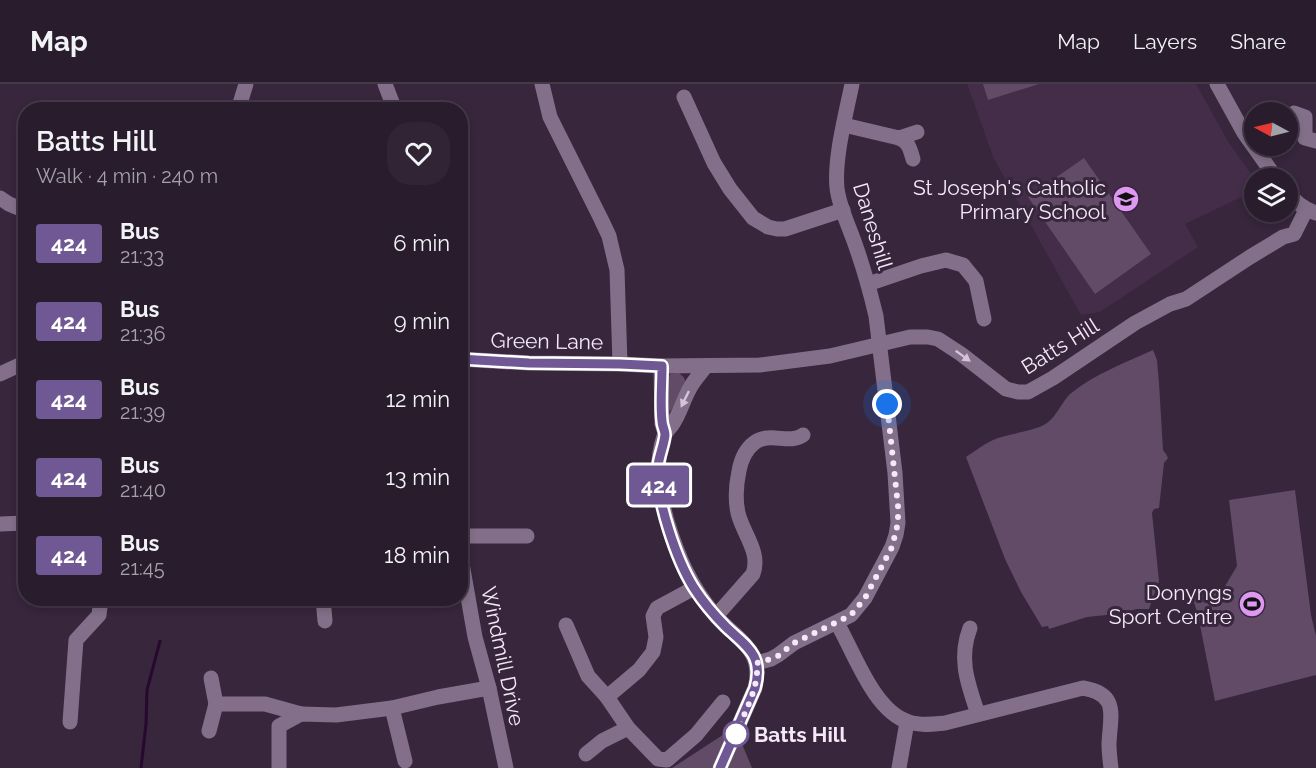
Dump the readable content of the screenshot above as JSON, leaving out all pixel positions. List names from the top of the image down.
{
  "streets": {
    "street": [
      "Daneshill",
      "Green Lane",
      "Batts Hill",
      "Windmill Drive"
    ]
  },
  "crossings": [
    ["Daneshill", "Batts Hill"],
    ["Green Lane", "Batts Hill"]
  ],
  "one_way": ["Batts Hill"],
  "places": {
    "school or university": ["St Joseph's Catholic Primary School"],
    "sports": ["Donyngs Sport Centre"],
    "other": ["Batts Hill"]
  },
  "lines": ["bus line 424"],
  "north": "left",
  "page": {
    "header": "Map",
    "nav": ["Map", "Layers", "Share"],
    "on_map": "424",
    "heading": ["Batts Hill", "Walk · 4 min · 240 m"],
    "list": [
      {
        "mark": "424",
        "name": "Bus",
        "note": "21:33",
        "value": "6 min"
      },
      {
        "mark": "424",
        "name": "Bus",
        "note": "21:36",
        "value": "9 min"
      },
      {
        "mark": "424",
        "name": "Bus",
        "note": "21:39",
        "value": "12 min"
      },
      {
        "mark": "424",
        "name": "Bus",
        "note": "21:40",
        "value": "13 min"
      },
      {
        "mark": "424",
        "name": "Bus",
        "note": "21:45",
        "value": "18 min"
      }
    ]
  }
}
